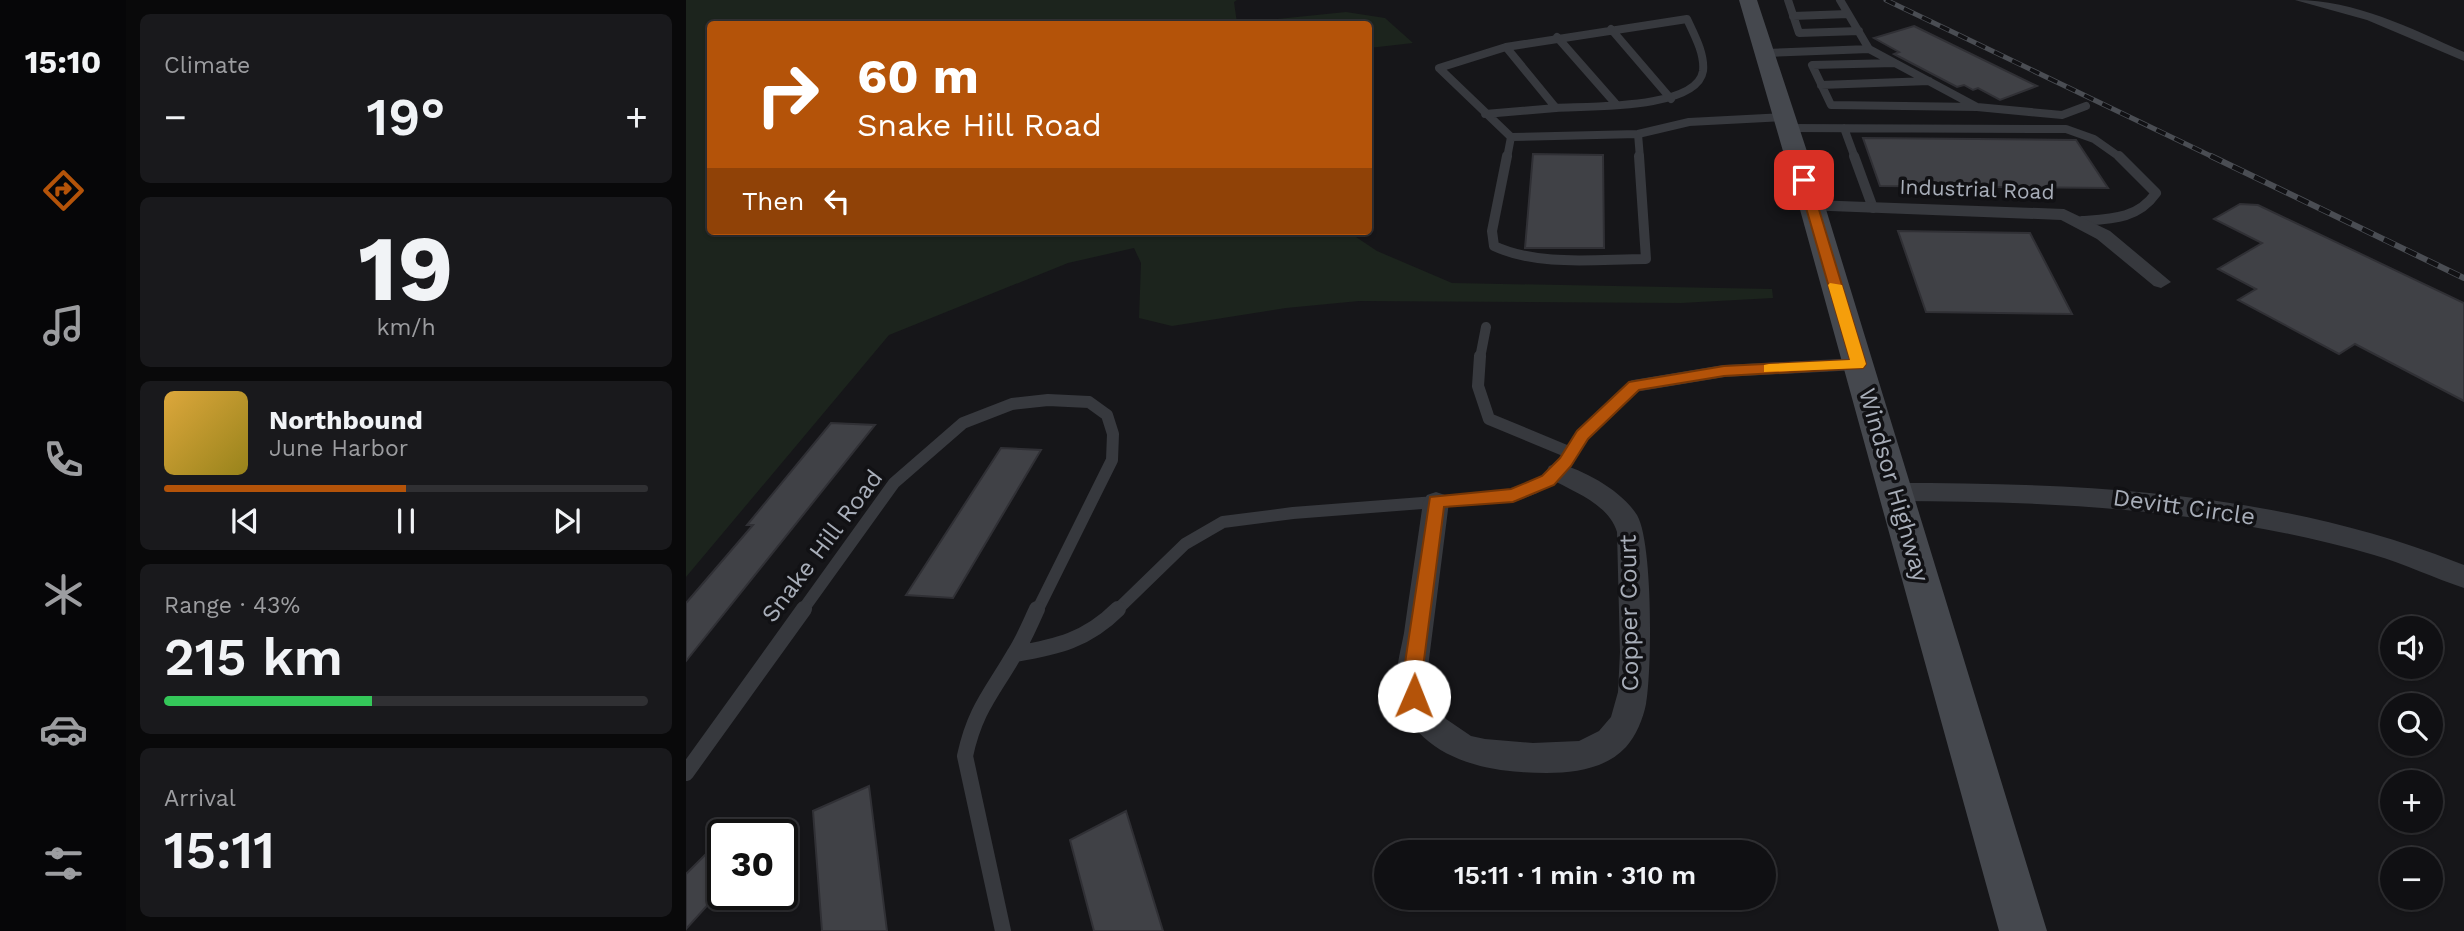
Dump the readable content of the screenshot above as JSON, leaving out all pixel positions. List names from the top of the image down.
{
  "streets": {
    "main road": ["Windsor Highway"],
    "street": ["Industrial Road", "Devitt Circle", "Copper Court"],
    "lane": ["Snake Hill Road"]
  },
  "crossings": [
    ["Industrial Road", "Windsor Highway"],
    ["Windsor Highway", "Devitt Circle"]
  ],
  "page": {
    "tabs": "15:10",
    "tile": [
      "Climate",
      ["19", "km/h"],
      ["Range · 43%", "215 km"],
      ["Arrival", "15:11"]
    ],
    "turn": ["60 m", "Snake Hill Road"],
    "heat": ["−", "19°", "+"],
    "then": "Then",
    "song": ["Northbound", "June Harbor"],
    "map_buttons": ["+", "−"],
    "limit": "30",
    "trip": "15:11 · 1 min · 310 m"
  }
}
